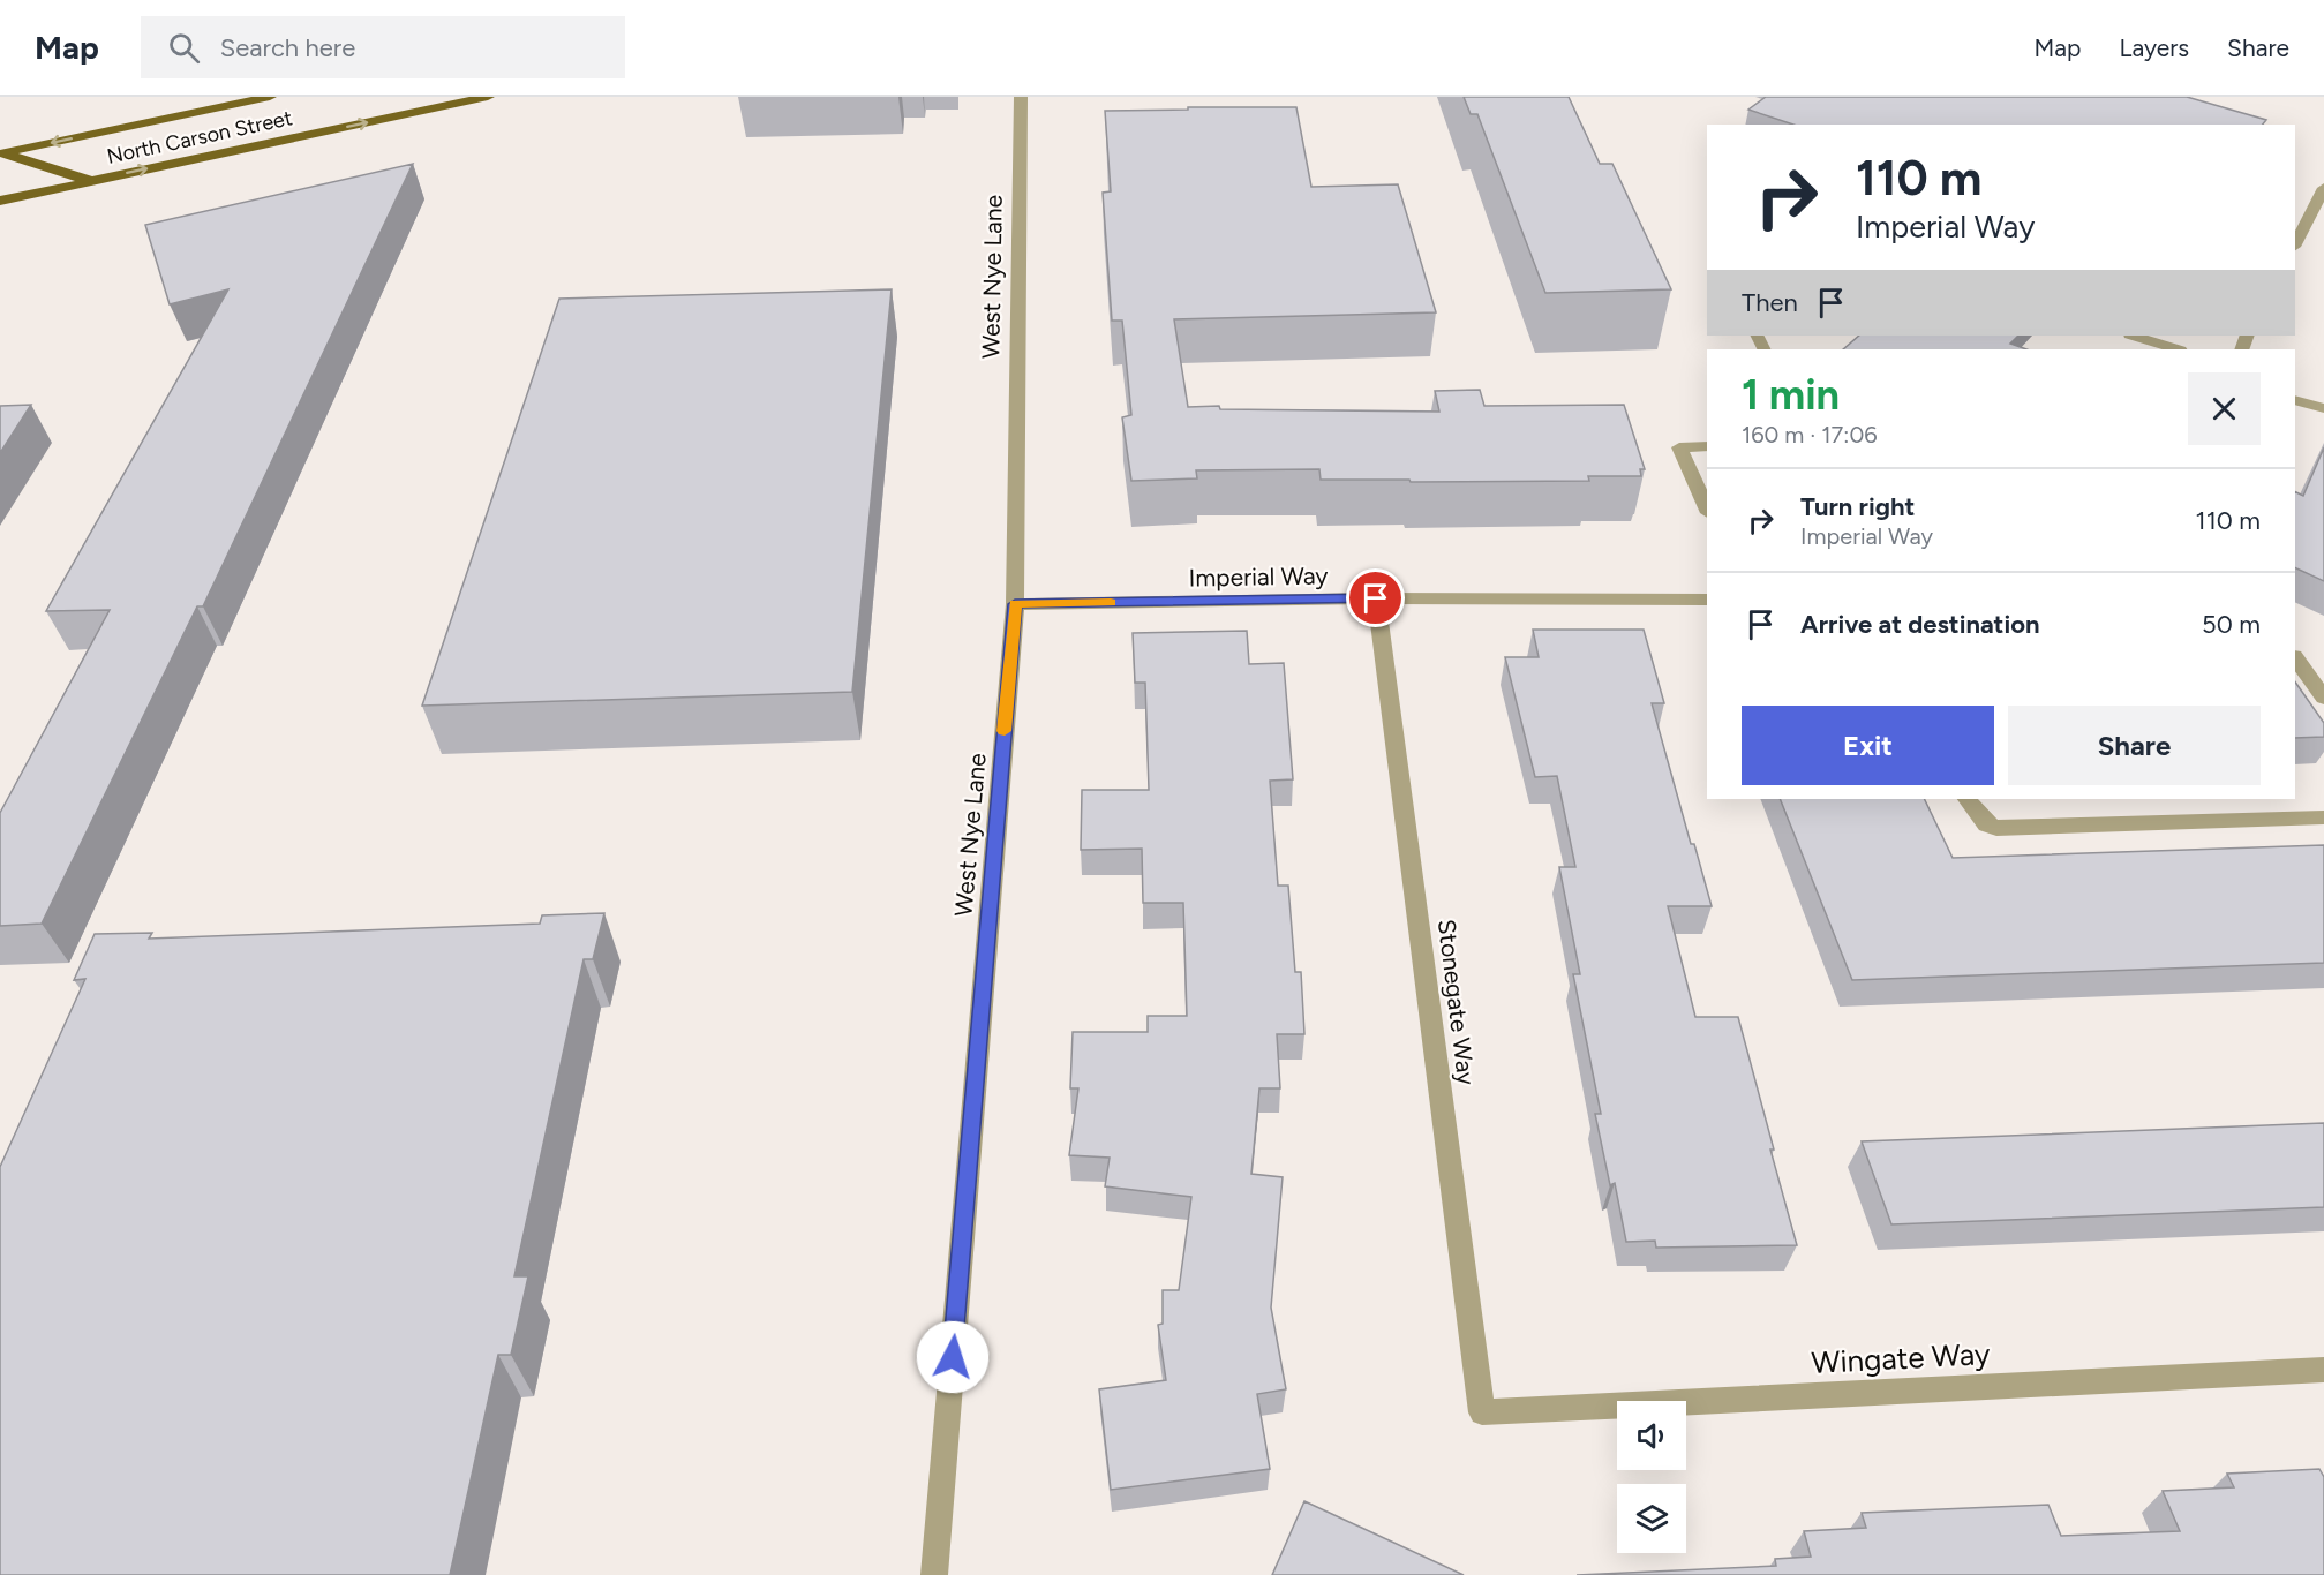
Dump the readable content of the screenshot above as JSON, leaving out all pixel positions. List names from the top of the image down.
{
  "streets": {
    "main road": ["North Carson Street"],
    "street": [
      "West Nye Lane",
      "Imperial Way",
      "Stonegate Way",
      "Wingate Way"
    ]
  },
  "crossings": [
    ["West Nye Lane", "Imperial Way"],
    ["Imperial Way", "Stonegate Way"],
    ["Stonegate Way", "Wingate Way"]
  ],
  "page": {
    "header": "Map",
    "search": "Search here",
    "nav": ["Map", "Layers", "Share"],
    "turn": ["110 m", "Imperial Way"],
    "then": "Then",
    "heading": ["1 min", "160 m · 17:06"],
    "list": [
      {
        "name": "Turn right",
        "note": "Imperial Way",
        "value": "110 m"
      },
      {
        "name": "Arrive at destination",
        "value": "50 m"
      }
    ],
    "buttons": ["Exit", "Share"]
  }
}
